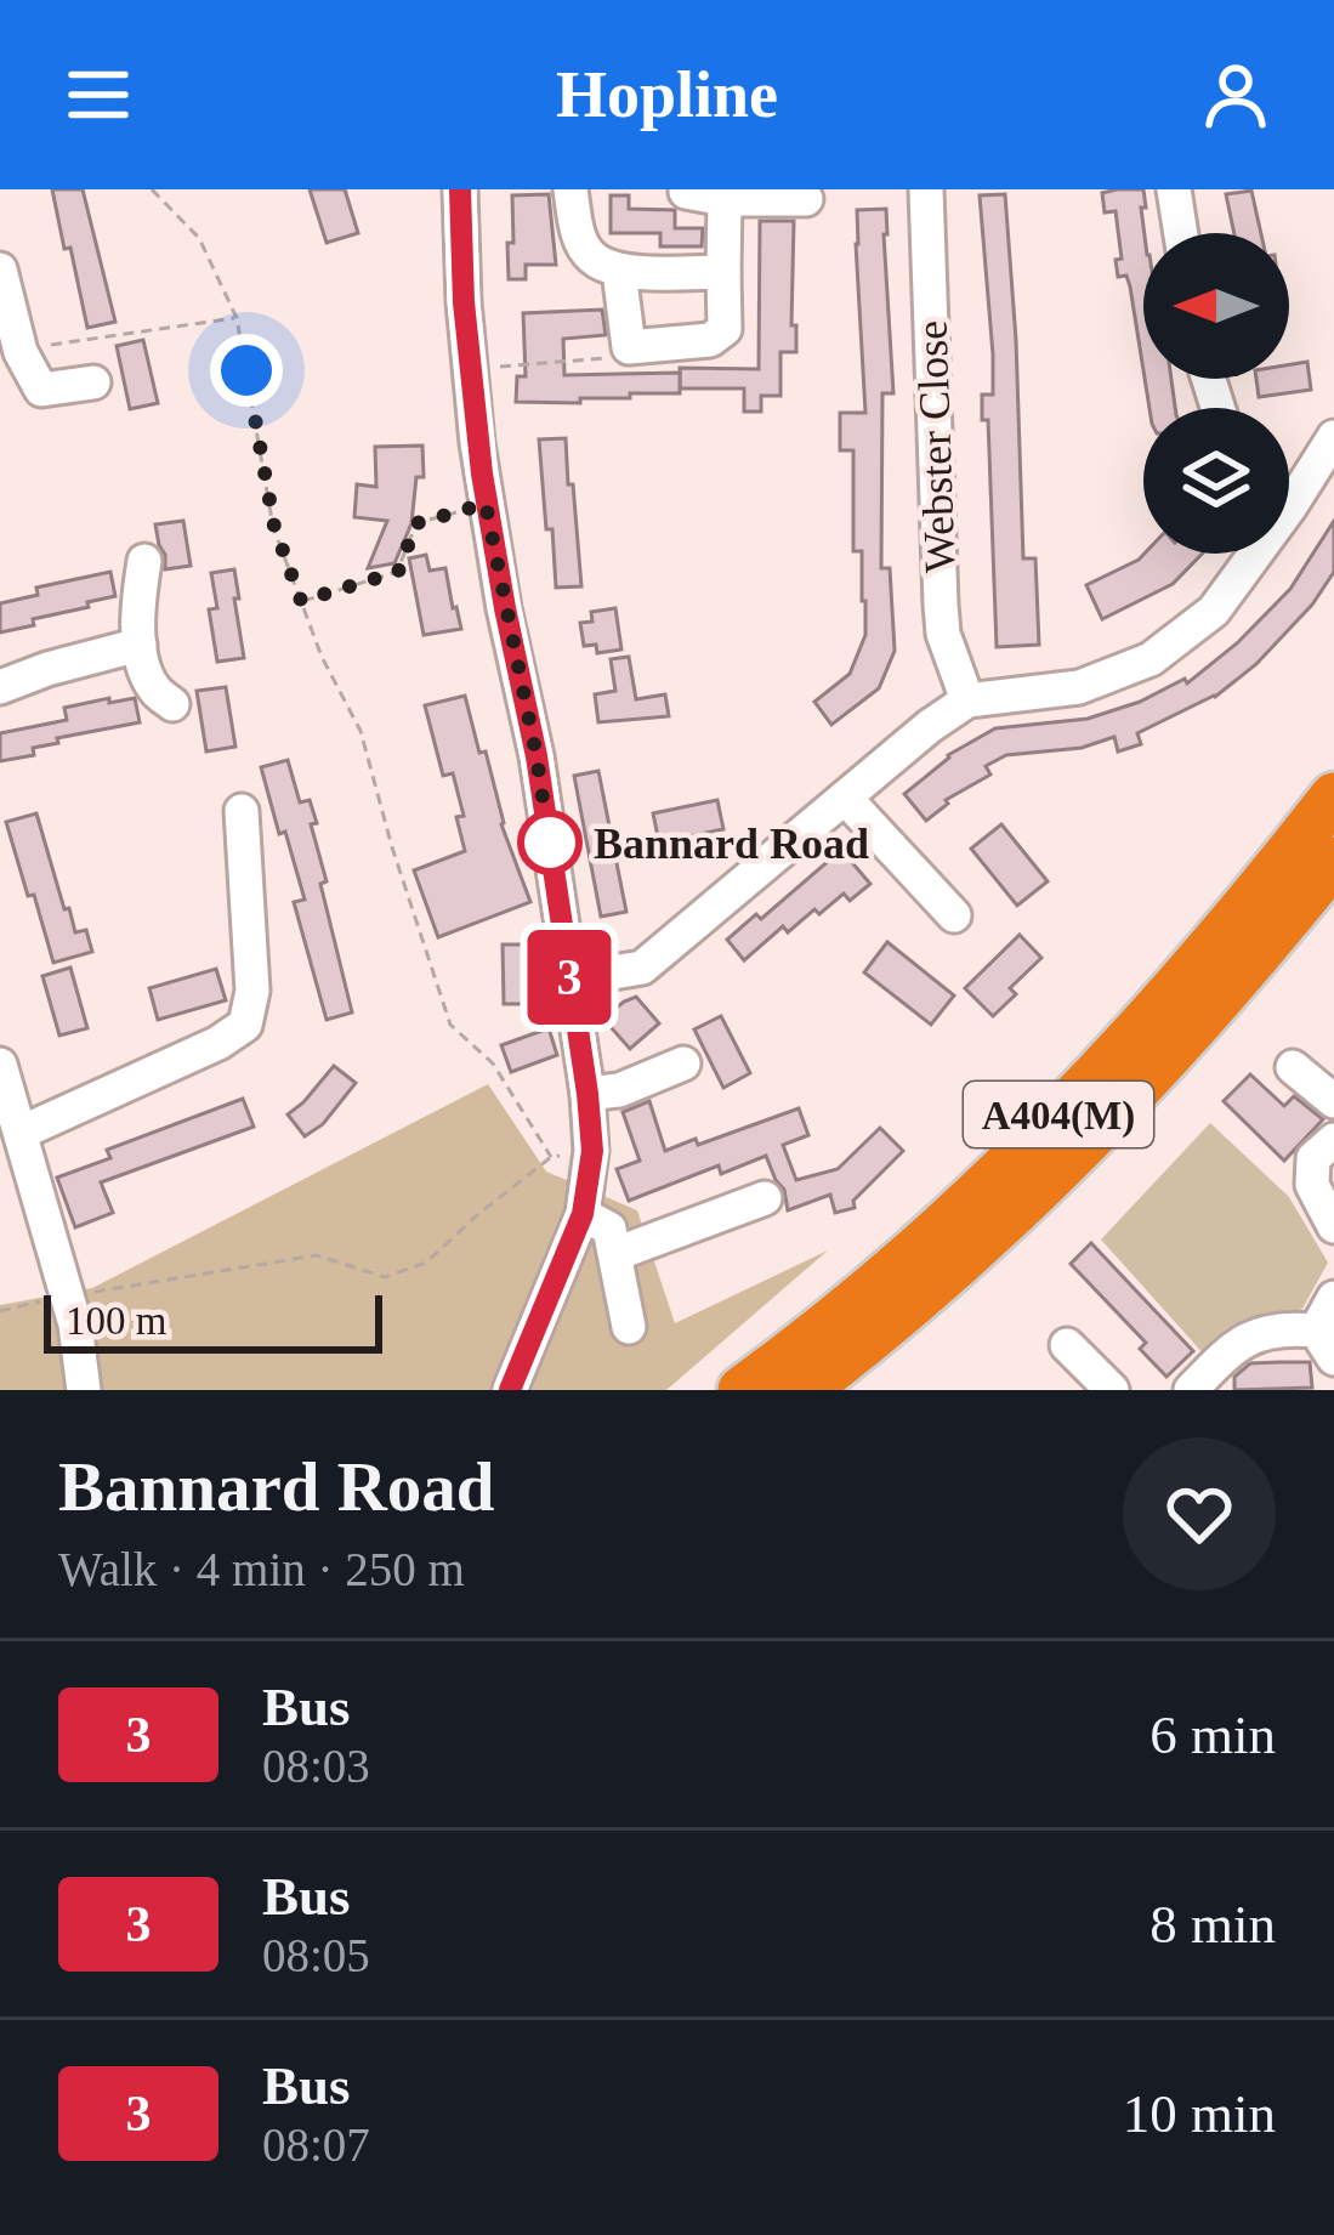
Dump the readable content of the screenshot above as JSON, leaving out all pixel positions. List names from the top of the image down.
{
  "streets": {
    "highway": ["A404(M)"],
    "street": ["Webster Close"]
  },
  "places": ["Bannard Road"],
  "lines": ["bus line 3"],
  "scale_bar": "100 m",
  "north": "left",
  "page": {
    "header": "Hopline",
    "on_map": "3",
    "scale": "100 m",
    "heading": ["Bannard Road", "Walk · 4 min · 250 m"],
    "list": [
      {
        "mark": "3",
        "name": "Bus",
        "note": "08:03",
        "value": "6 min"
      },
      {
        "mark": "3",
        "name": "Bus",
        "note": "08:05",
        "value": "8 min"
      },
      {
        "mark": "3",
        "name": "Bus",
        "note": "08:07",
        "value": "10 min"
      }
    ]
  }
}
